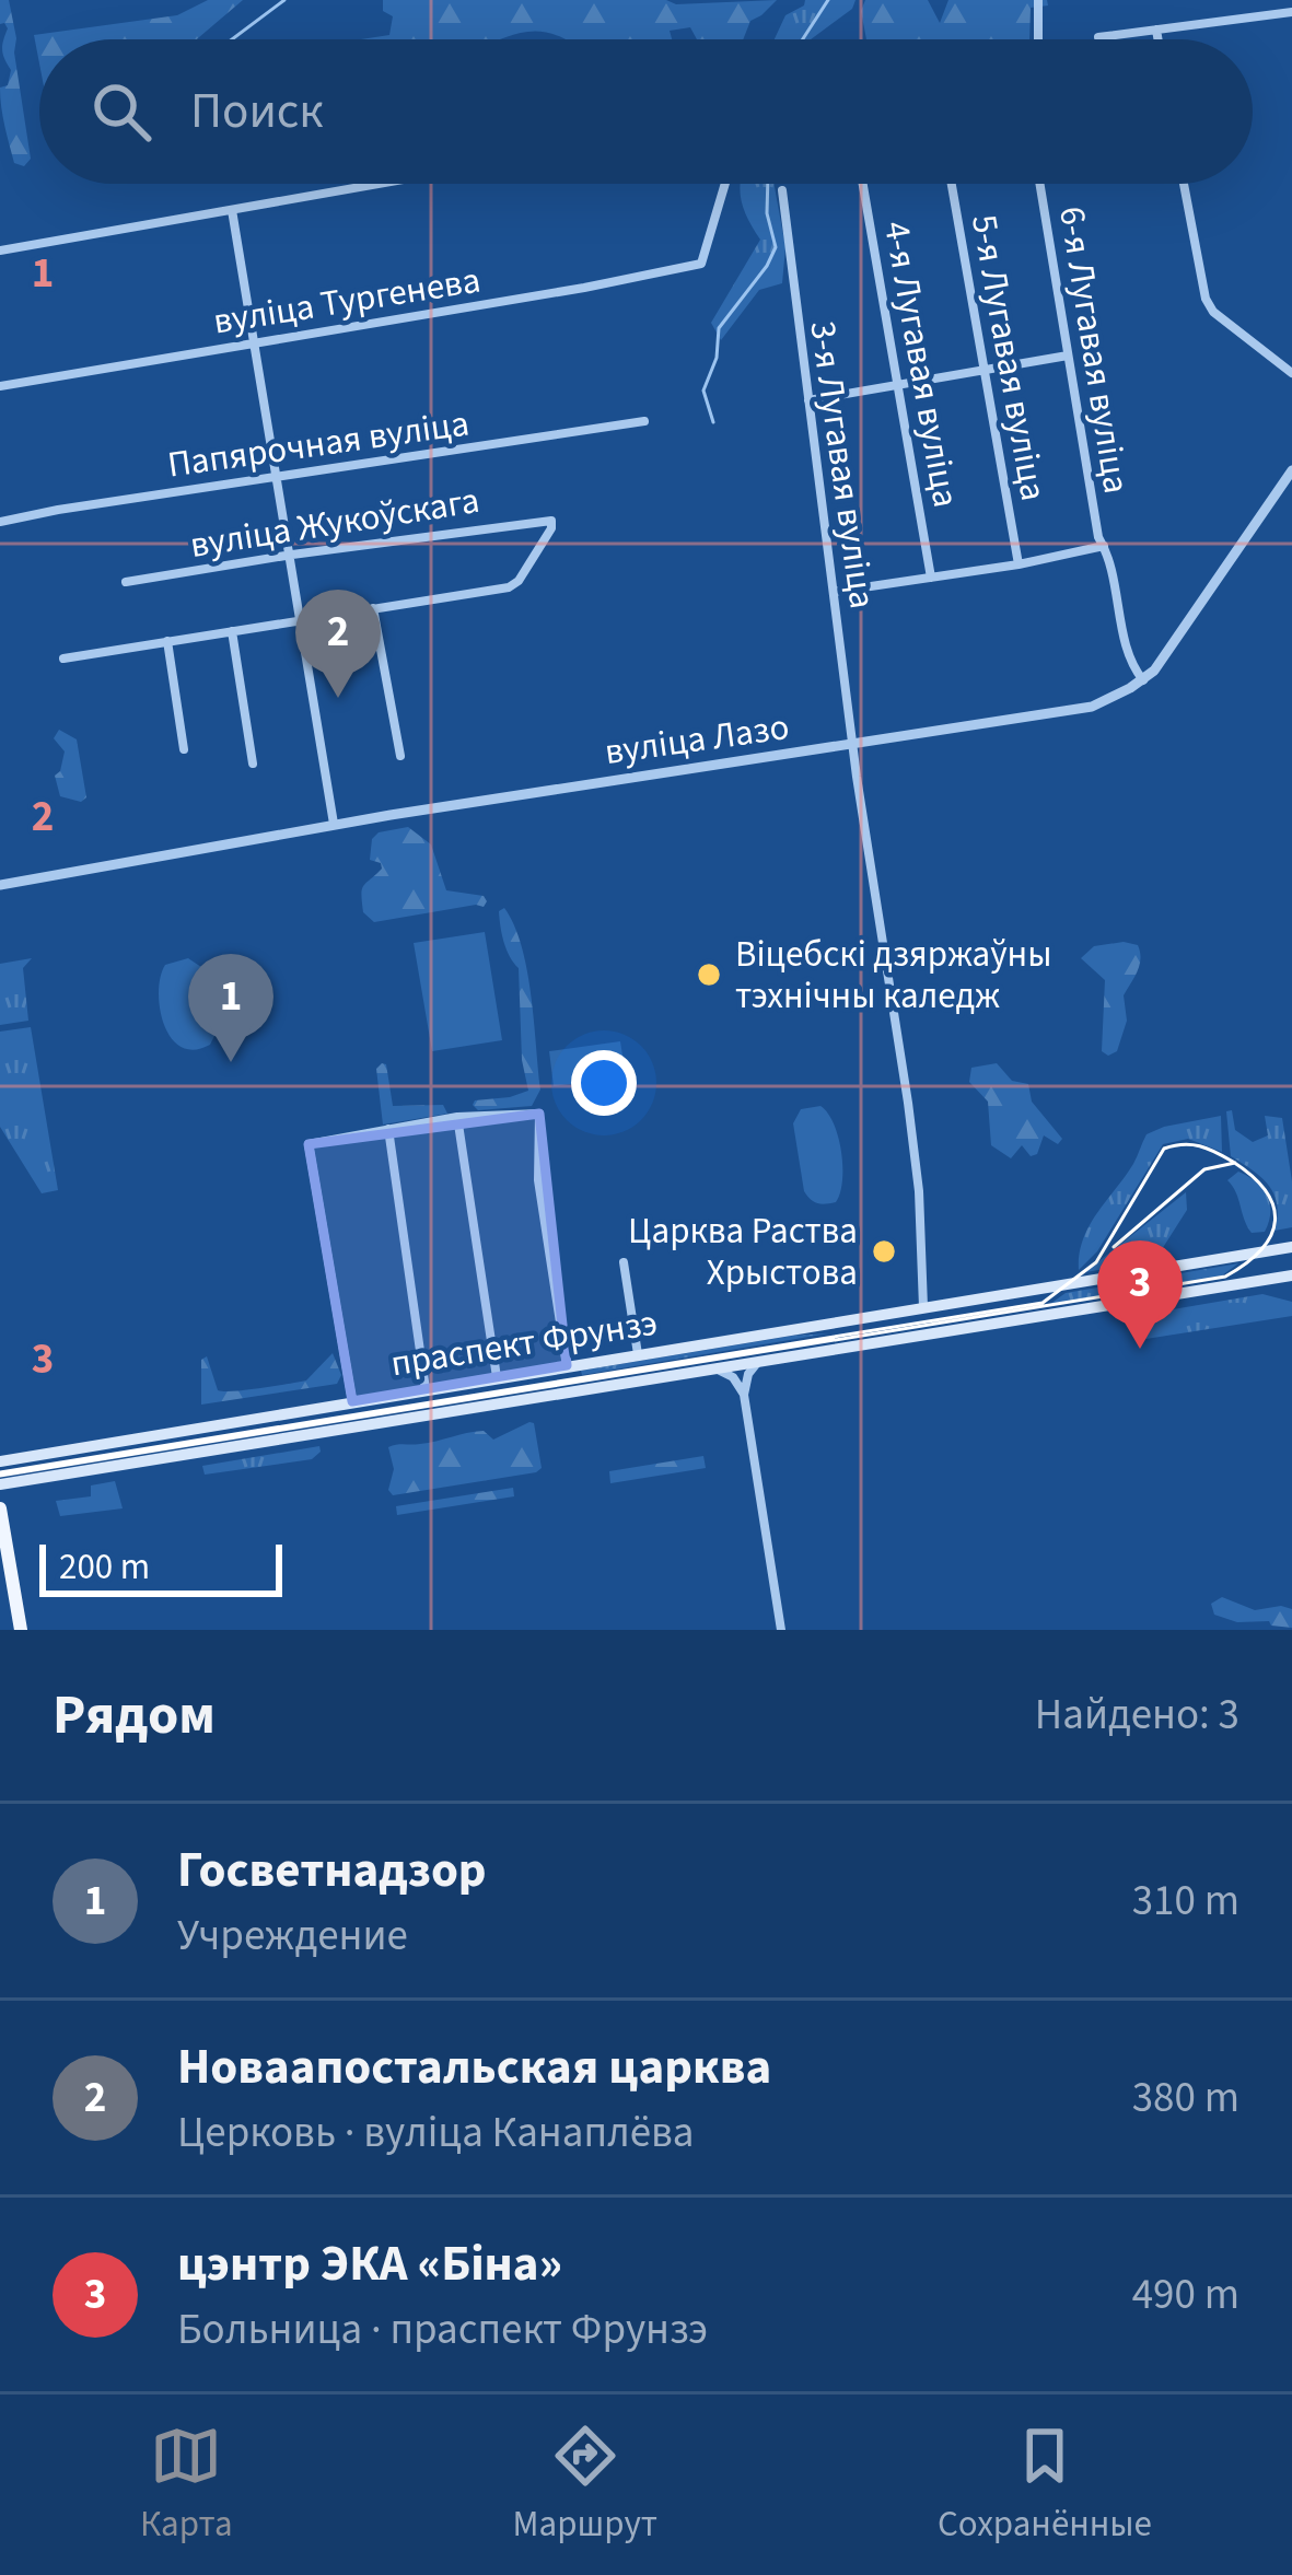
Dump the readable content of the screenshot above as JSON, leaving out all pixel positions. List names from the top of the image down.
{
  "streets": {
    "main road": ["праспект Фрунзэ"],
    "street": [
      "вуліца Тургенева",
      "6-я Лугавая вуліца",
      "5-я Лугавая вуліца",
      "4-я Лугавая вуліца",
      "Папярочная вуліца",
      "3-я Лугавая вуліца",
      "вуліца Жукоўскага",
      "вуліца Лазо"
    ]
  },
  "crossings": [
    ["6-я Лугавая вуліца", "вуліца Лазо"],
    ["3-я Лугавая вуліца", "вуліца Лазо"],
    ["3-я Лугавая вуліца", "праспект Фрунзэ"]
  ],
  "places": ["Віцебскі дзяржаўны тэхнічны каледж", "Царква Раства Хрыстова"],
  "scale_bar": "200 m",
  "page": {
    "search": "Поиск",
    "pins": ["2", "1", "3"],
    "scale": "200 m",
    "heading": ["Рядом", "Найдено: 3"],
    "list": [
      {
        "mark": "1",
        "name": "Госветнадзор",
        "note": "Учреждение",
        "value": "310 m"
      },
      {
        "mark": "2",
        "name": "Новаапостальская царква",
        "note": "Церковь · вуліца Канаплёва",
        "value": "380 m"
      },
      {
        "mark": "3",
        "name": "цэнтр ЭКА «Біна»",
        "note": "Больница · праспект Фрунзэ",
        "value": "490 m"
      }
    ],
    "nav": ["Карта", "Маршрут", "Сохранённые"]
  },
  "grid": {
    "rows": ["1", "2", "3"]
  }
}
